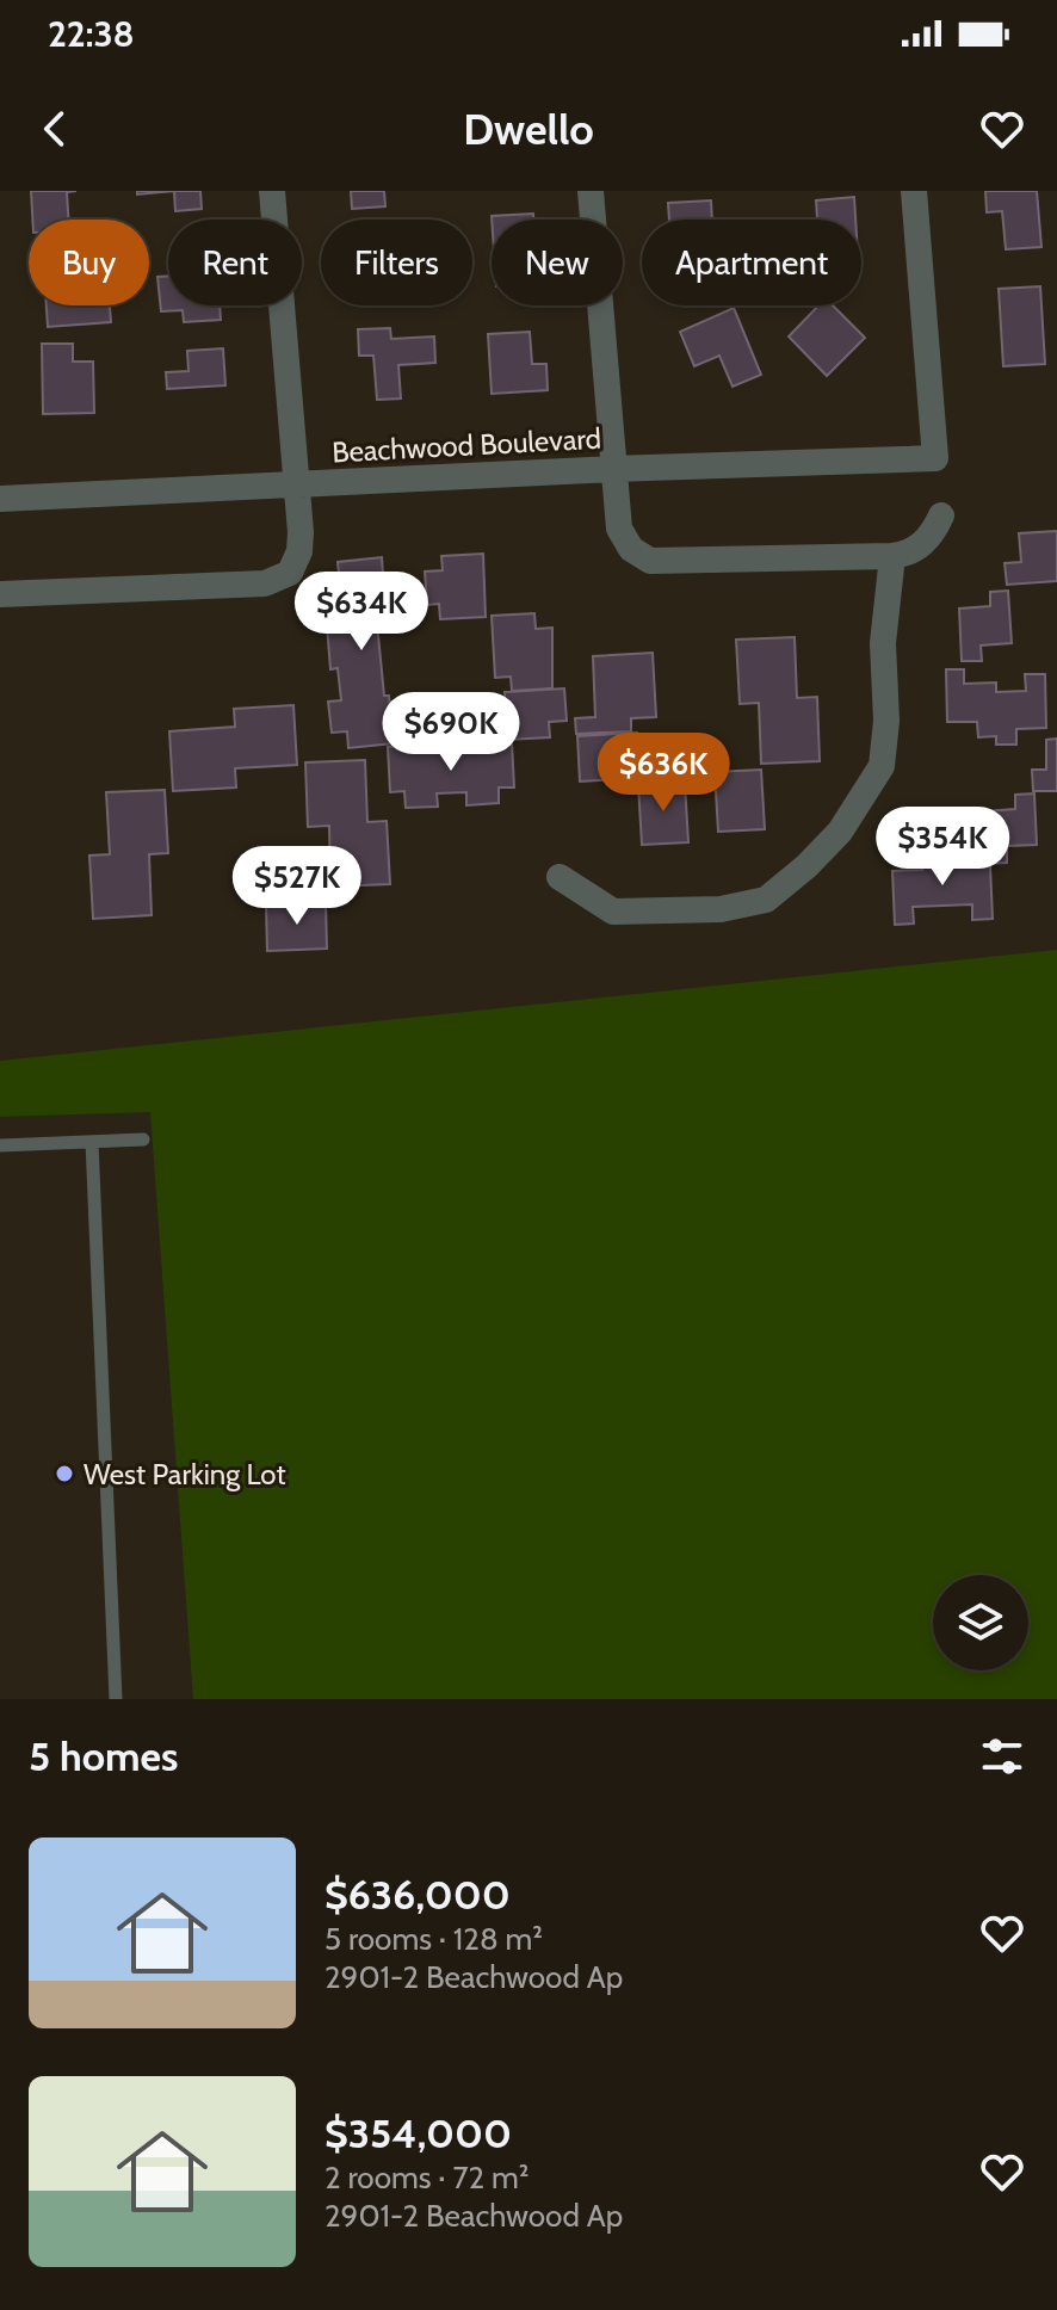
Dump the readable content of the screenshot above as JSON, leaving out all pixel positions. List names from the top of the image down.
{
  "streets": {
    "street": ["Beachwood Boulevard"]
  },
  "places": ["West Parking Lot"],
  "page": {
    "status": "22:38",
    "header": "Dwello",
    "chip": [
      "Buy",
      "Rent",
      "Filters",
      "New",
      "Apartment"
    ],
    "price": [
      "$634K",
      "$690K",
      "$636K",
      "$354K",
      "$527K"
    ],
    "heading": "5 homes",
    "list": [
      {
        "name": "$636,000",
        "note": "5 rooms · 128 m² · 2901-2 Beachwood Ap"
      },
      {
        "name": "$354,000",
        "note": "2 rooms · 72 m² · 2901-2 Beachwood Ap"
      }
    ]
  }
}
